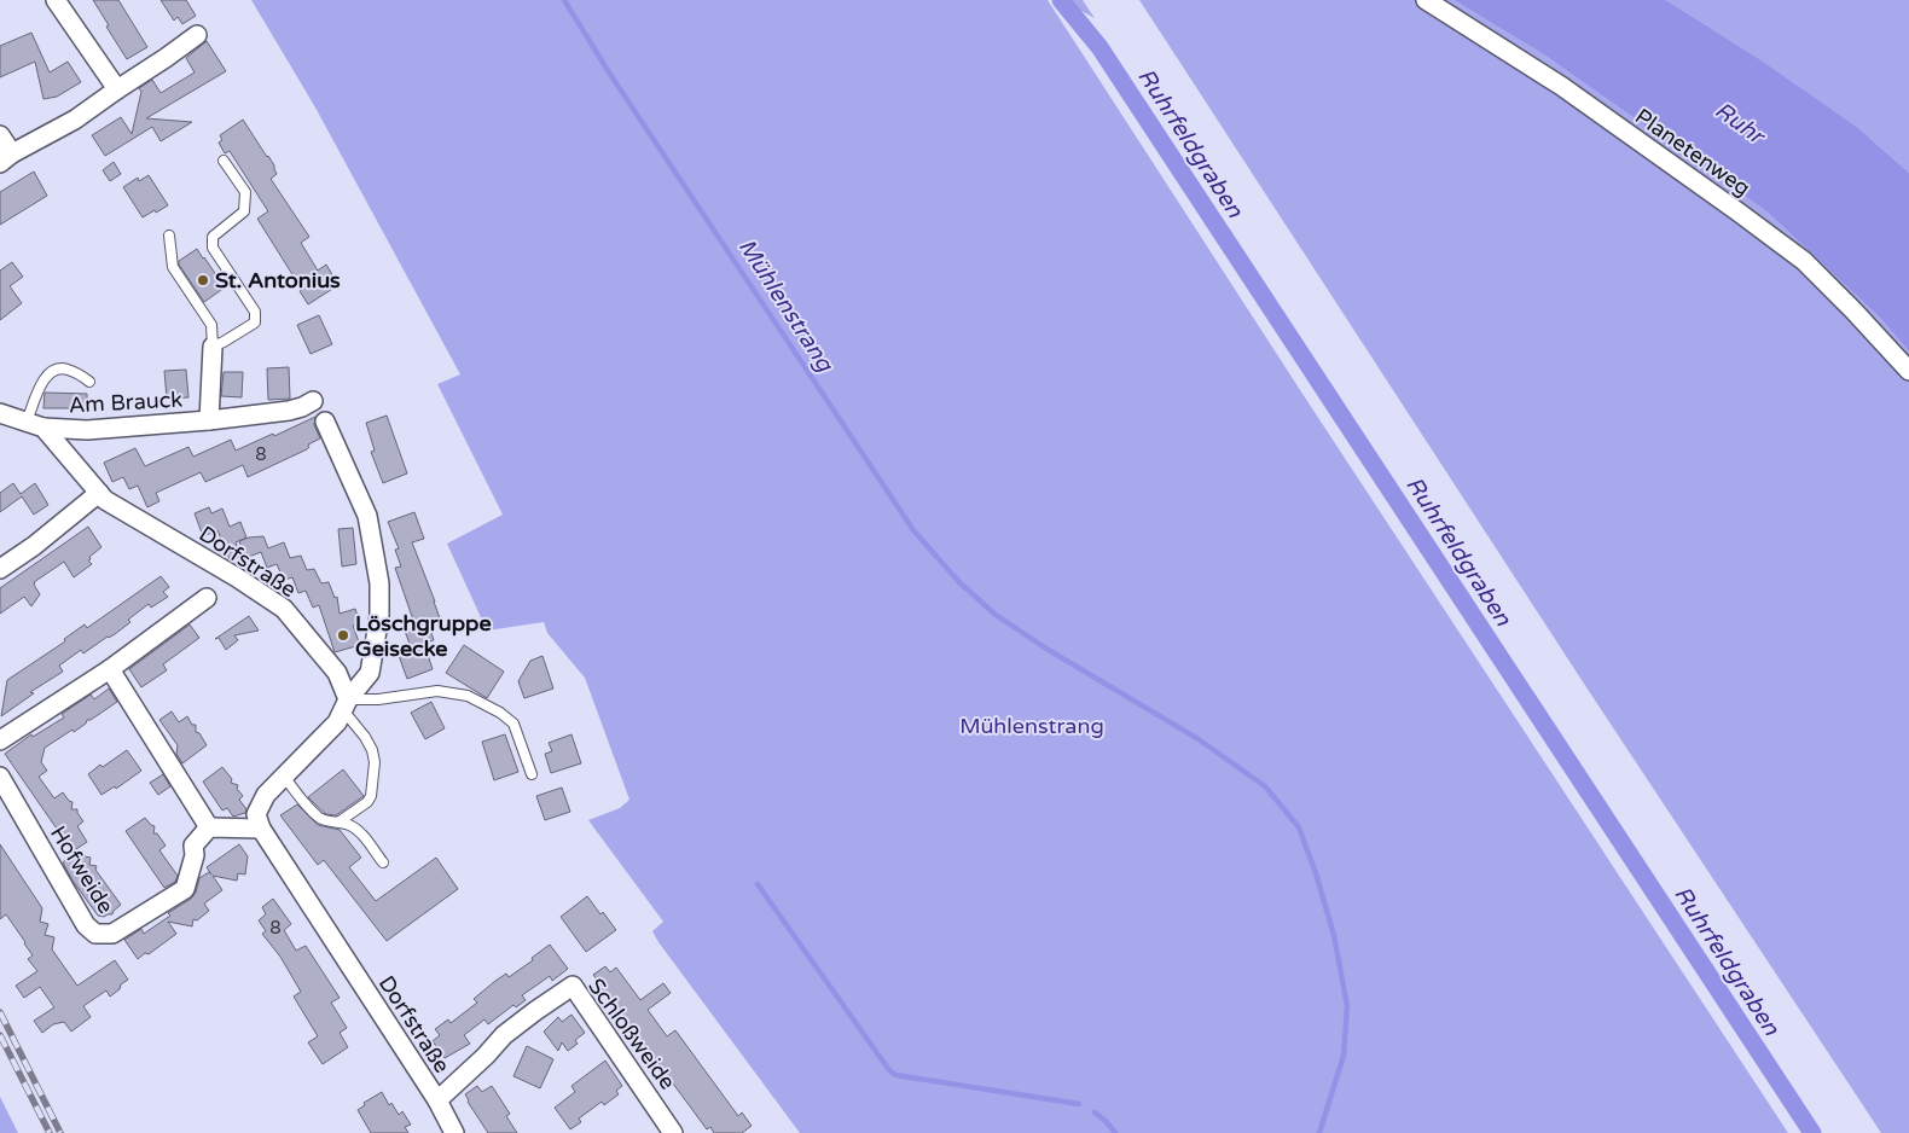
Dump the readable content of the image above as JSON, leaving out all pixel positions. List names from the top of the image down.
{
  "streets": {
    "street": [
      "Planetenweg",
      "Am Brauck",
      "Dorfstraße",
      "Hofweide",
      "Schloßweide"
    ]
  },
  "crossings": [
    ["Am Brauck", "Dorfstraße"],
    ["Dorfstraße", "Schloßweide"]
  ],
  "water": ["Ruhr", "Ruhrfeldgraben", "Mühlenstrang"],
  "parks": ["Mühlenstrang"],
  "places": ["St. Antonius", "Löschgruppe Geisecke"],
  "house_numbers": ["8", "8"]
}
